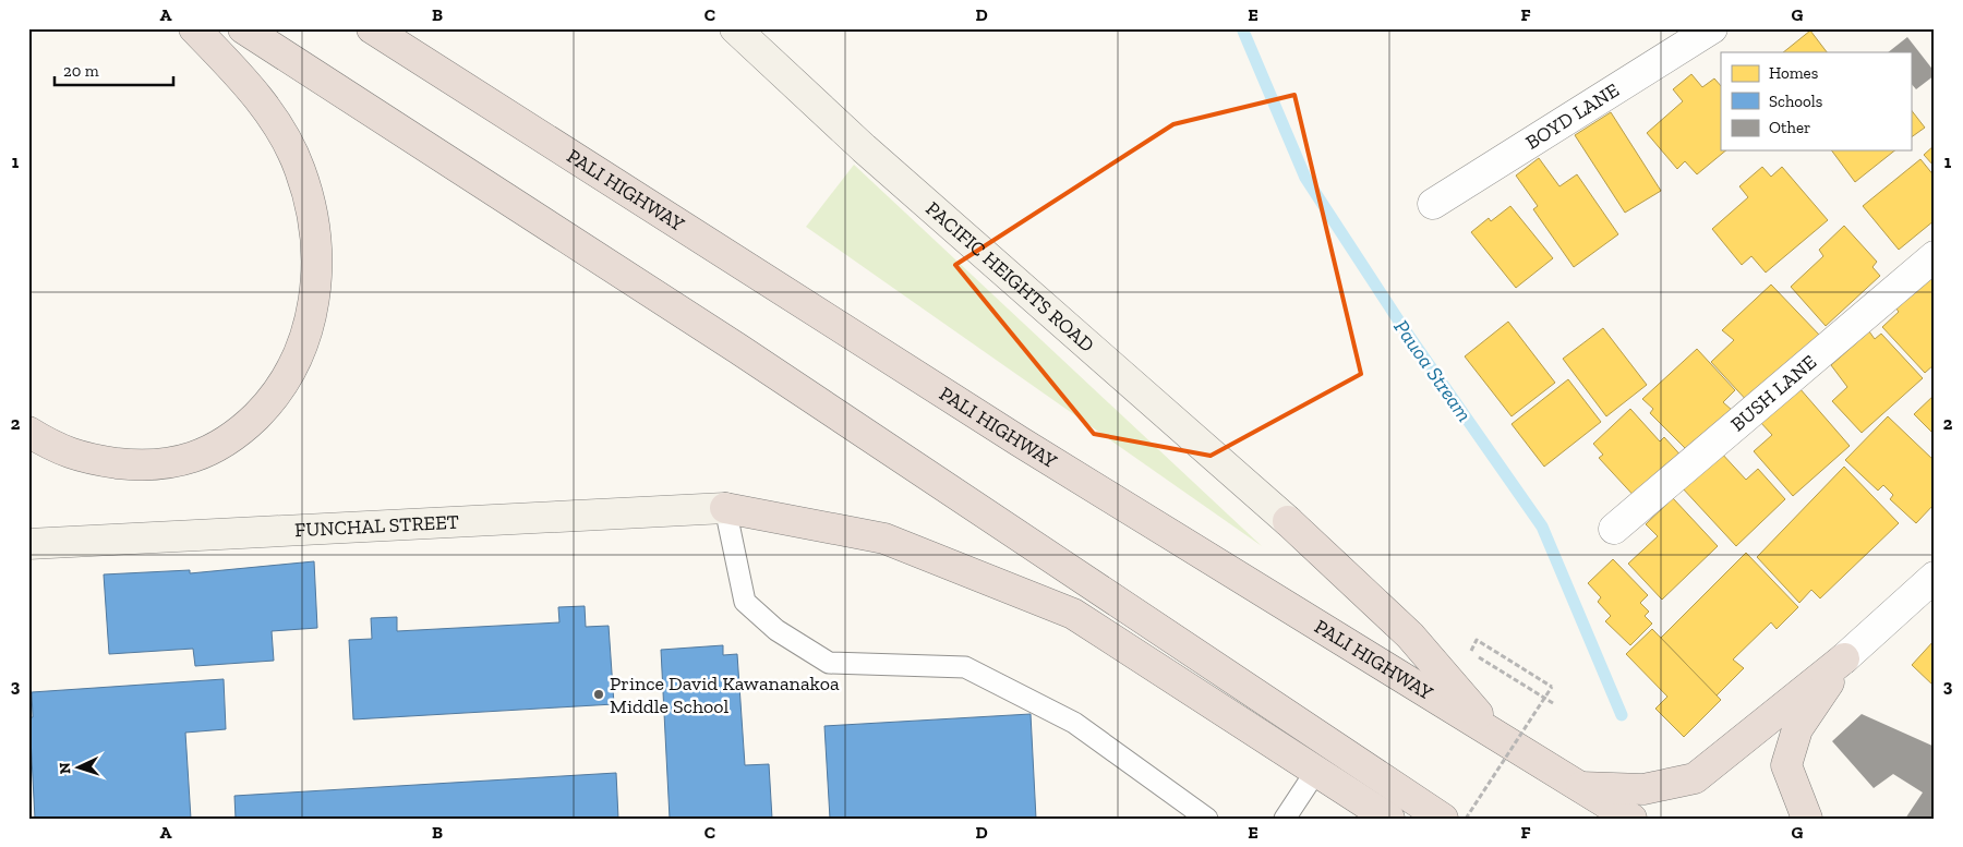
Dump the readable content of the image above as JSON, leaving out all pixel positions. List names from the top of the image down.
{
  "streets": {
    "highway": ["PALI HIGHWAY"],
    "main road": ["PACIFIC HEIGHTS ROAD", "FUNCHAL STREET"],
    "street": ["BOYD LANE", "BUSH LANE"]
  },
  "water": ["Pauoa Stream"],
  "places": ["Prince David Kawananakoa Middle School"],
  "legend": ["Homes", "Schools", "Other"],
  "scale_bar": "20 m",
  "north": "left",
  "grid": {
    "columns": [
      "A",
      "B",
      "C",
      "D",
      "E",
      "F",
      "G"
    ],
    "rows": ["1", "2", "3"]
  }
}
